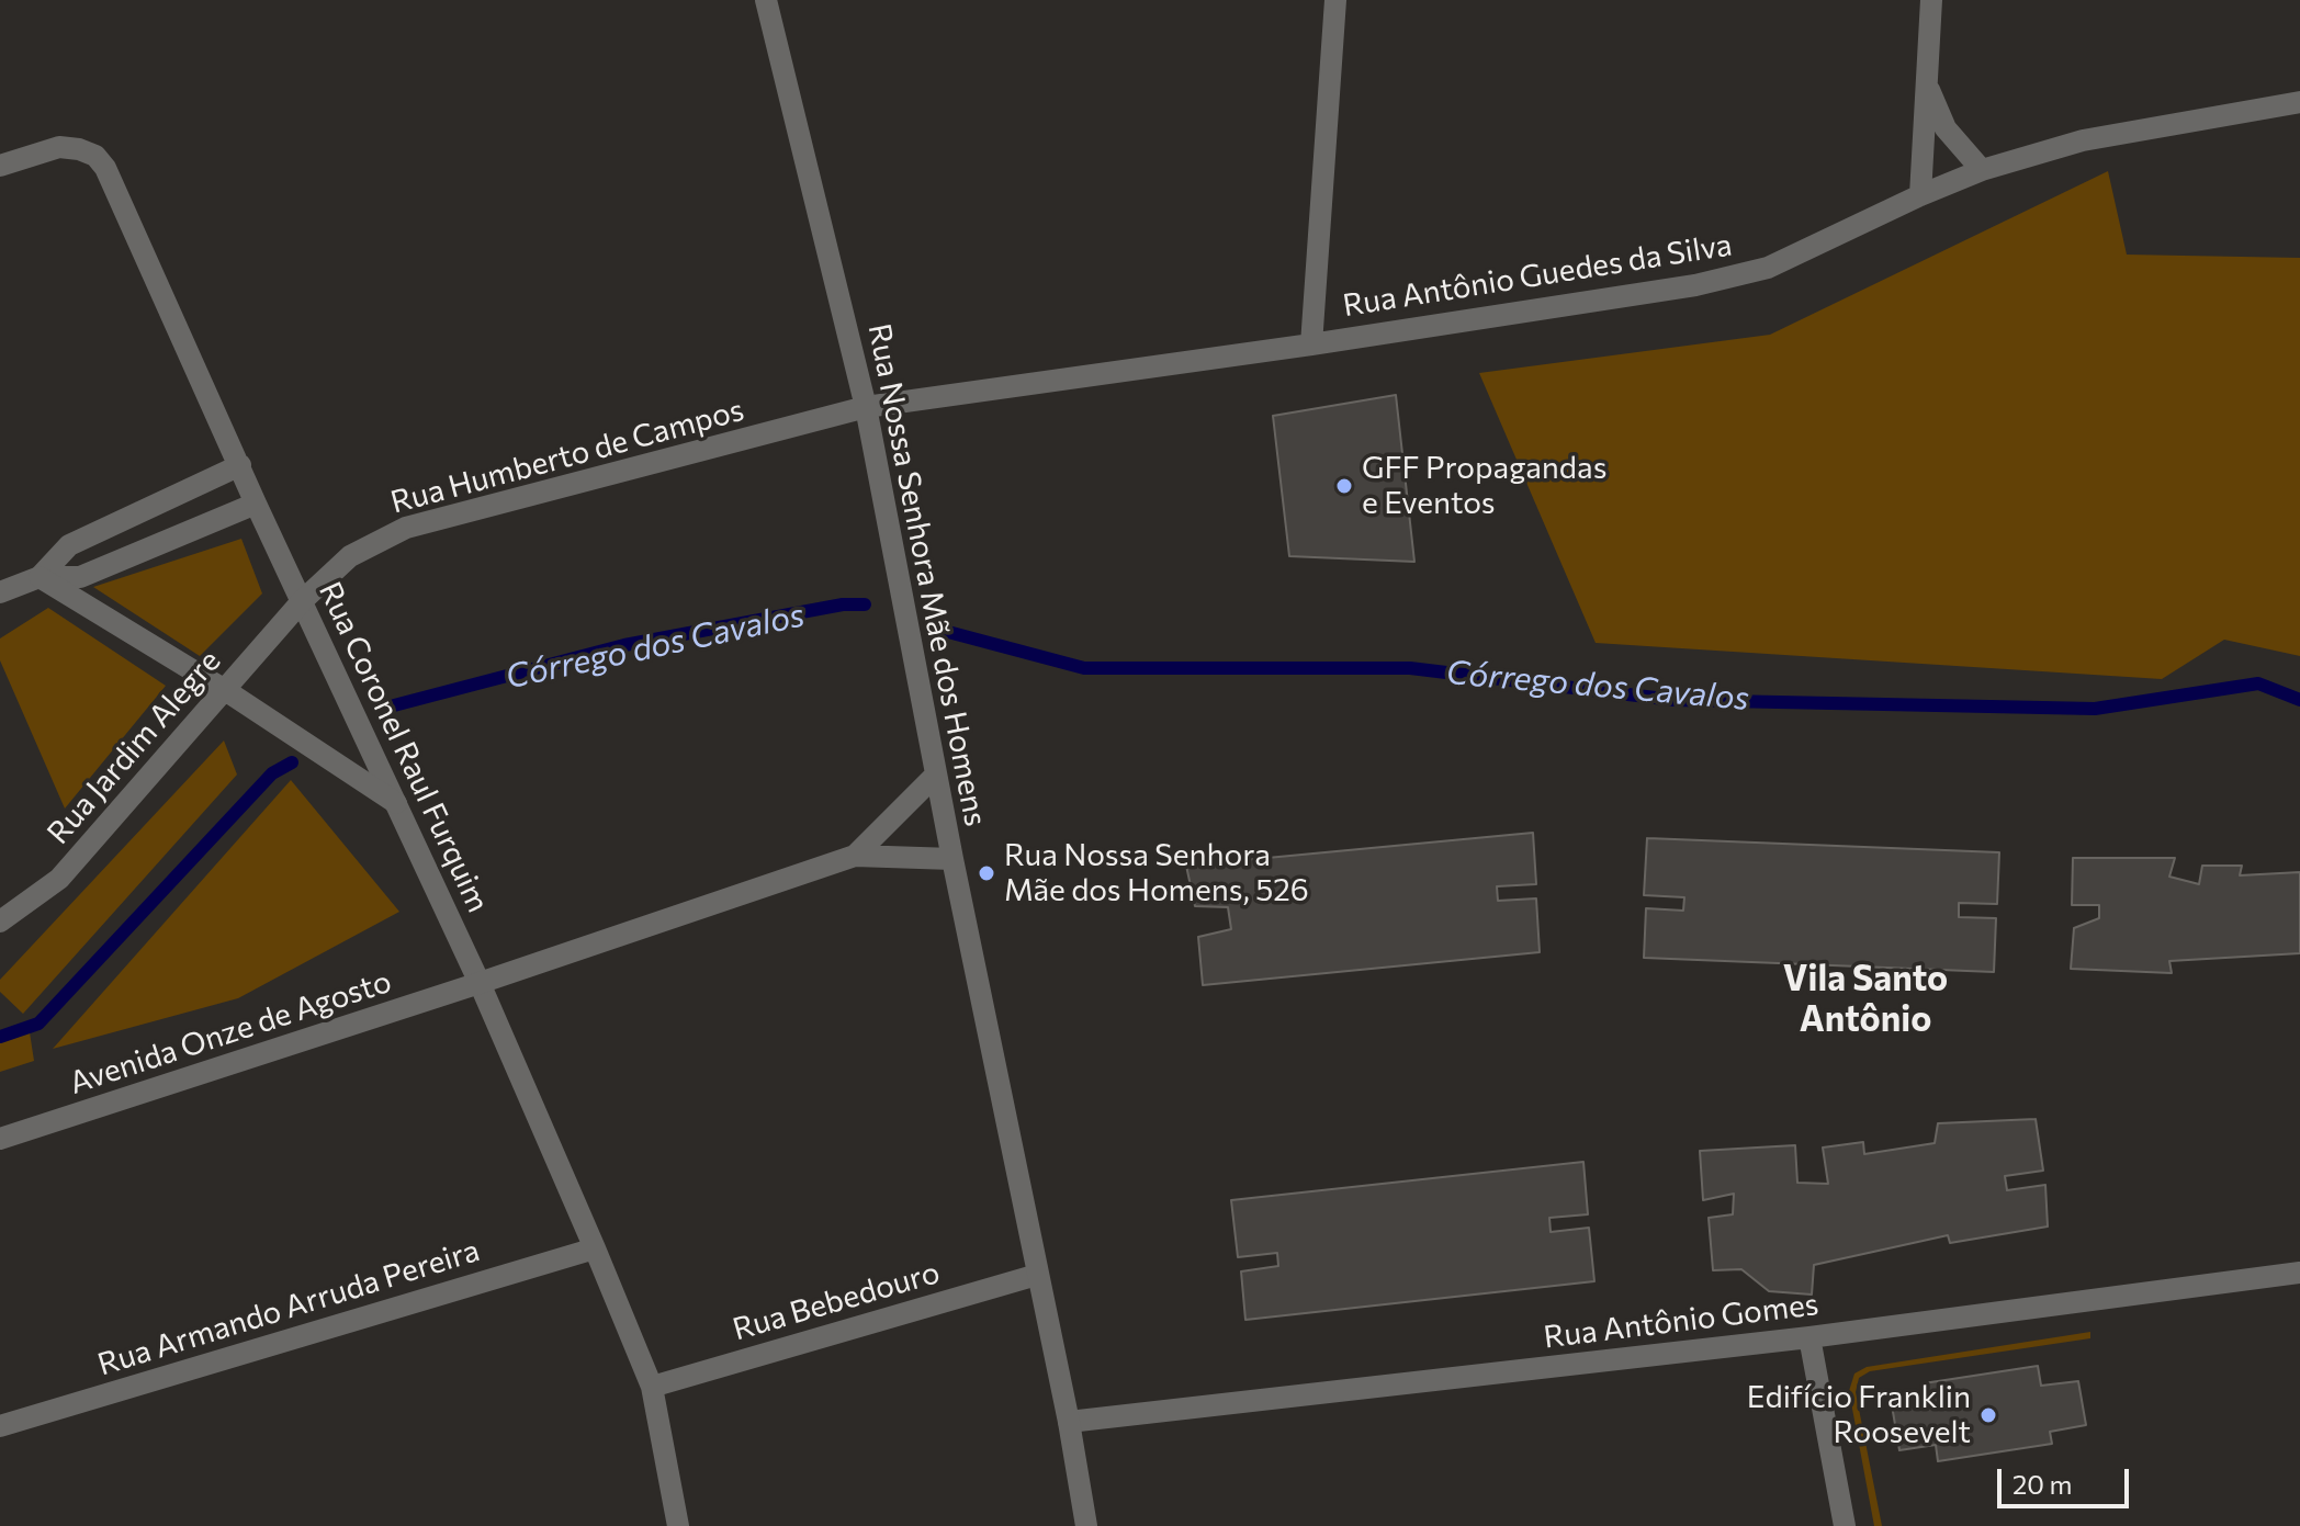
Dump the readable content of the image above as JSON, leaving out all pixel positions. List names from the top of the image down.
{
  "streets": {
    "street": [
      "Rua Antônio Guedes da Silva",
      "Rua Humberto de Campos",
      "Rua Nossa Senhora Mãe dos Homens",
      "Rua Jardim Alegre",
      "Rua Coronel Raul Furquim",
      "Avenida Onze de Agosto",
      "Rua Bebedouro",
      "Rua Armando Arruda Pereira",
      "Rua Antônio Gomes"
    ]
  },
  "crossings": [
    ["Rua Antônio Guedes da Silva", "Rua Humberto de Campos"],
    ["Rua Antônio Guedes da Silva", "Rua Nossa Senhora Mãe dos Homens"],
    ["Rua Humberto de Campos", "Rua Nossa Senhora Mãe dos Homens"],
    ["Rua Humberto de Campos", "Rua Jardim Alegre"],
    ["Rua Humberto de Campos", "Rua Coronel Raul Furquim"],
    ["Rua Nossa Senhora Mãe dos Homens", "Rua Bebedouro"],
    ["Rua Nossa Senhora Mãe dos Homens", "Rua Antônio Gomes"],
    ["Rua Jardim Alegre", "Rua Coronel Raul Furquim"],
    ["Rua Coronel Raul Furquim", "Avenida Onze de Agosto"],
    ["Rua Coronel Raul Furquim", "Rua Bebedouro"],
    ["Rua Coronel Raul Furquim", "Rua Armando Arruda Pereira"]
  ],
  "districts": ["Vila Santo Antônio"],
  "water": ["Córrego dos Cavalos"],
  "places": ["GFF Propagandas e Eventos", "Rua Nossa Senhora Mãe dos Homens, 526", "Edifício Franklin Roosevelt"],
  "scale_bar": "20 m"
}
